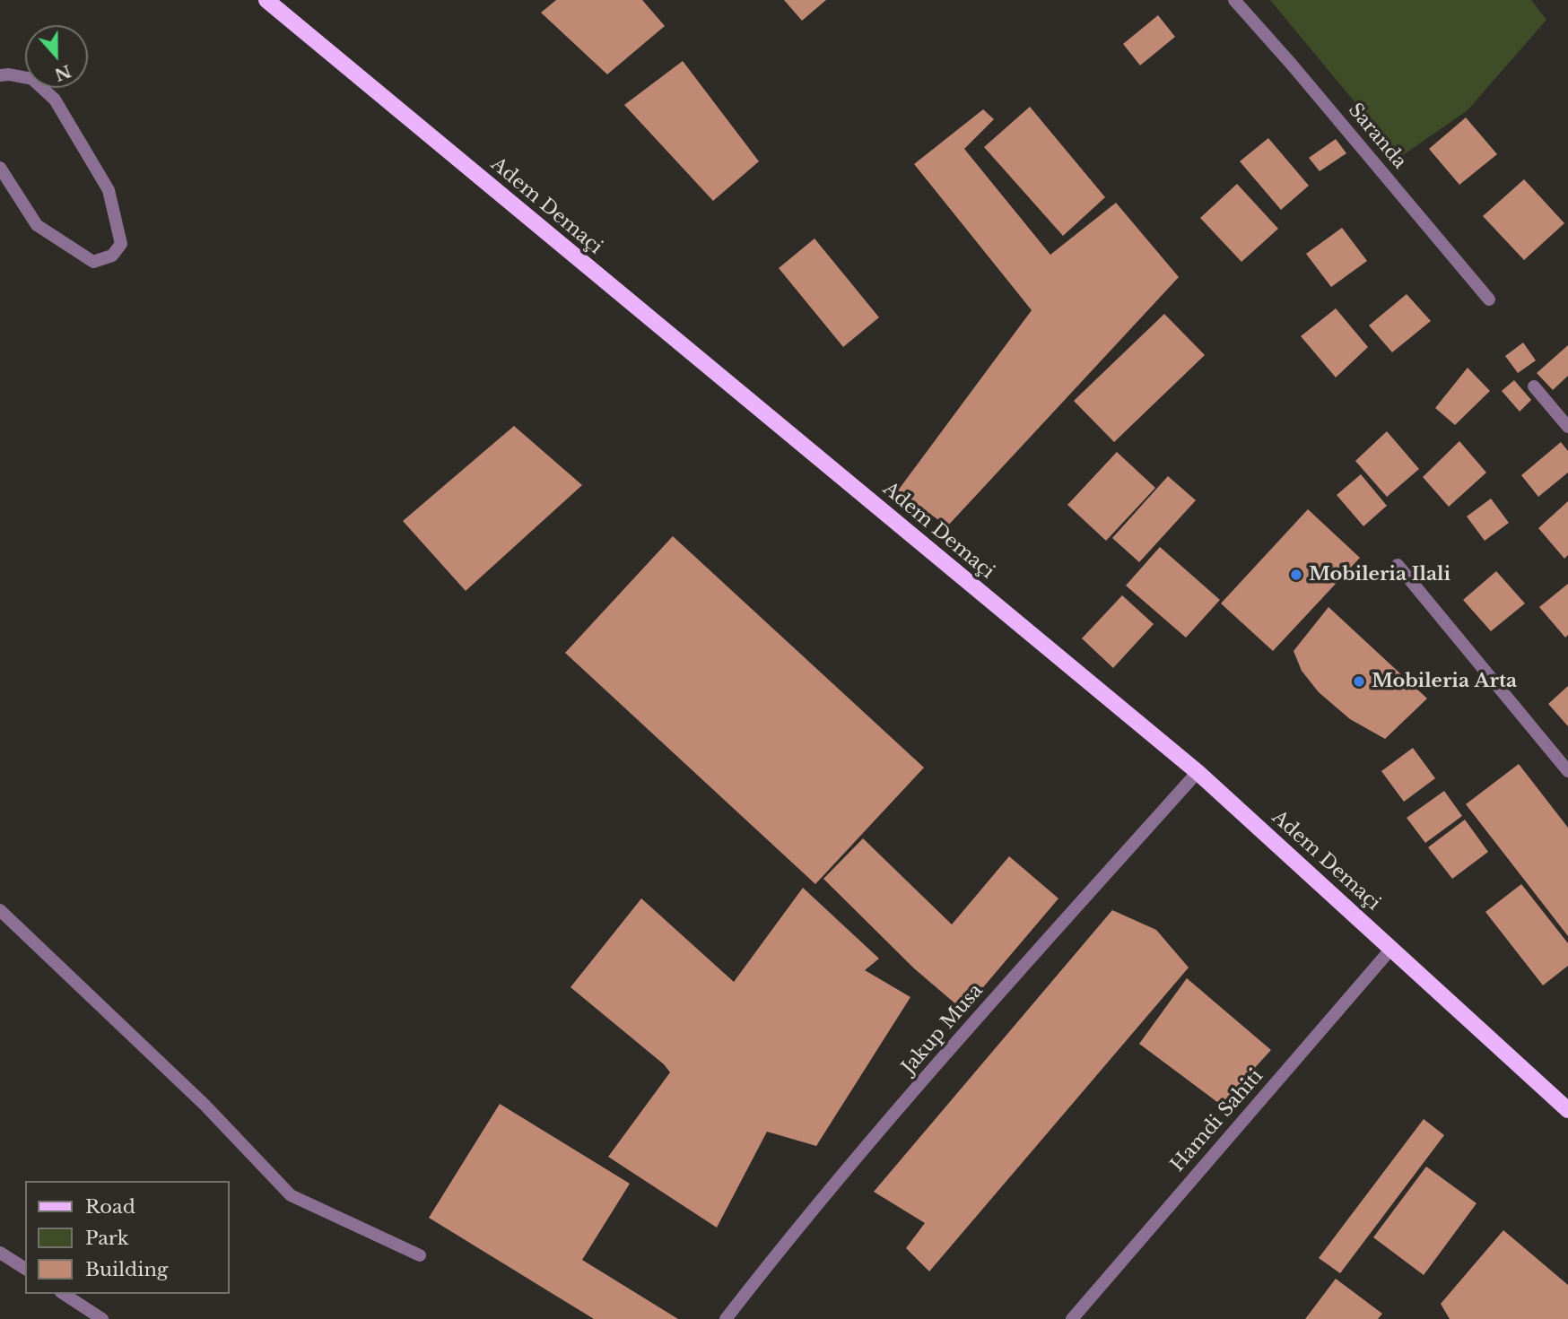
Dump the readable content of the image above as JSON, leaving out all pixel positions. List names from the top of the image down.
{
  "streets": {
    "main road": ["Adem Demaçi"],
    "street": ["Saranda", "Jakup Musa", "Hamdi Sahiti"]
  },
  "crossings": [
    ["Adem Demaçi", "Jakup Musa"],
    ["Adem Demaçi", "Hamdi Sahiti"]
  ],
  "places": ["Mobileria Ilali", "Mobileria Arta"],
  "legend": ["Road", "Park", "Building"],
  "north": "bottom"
}
